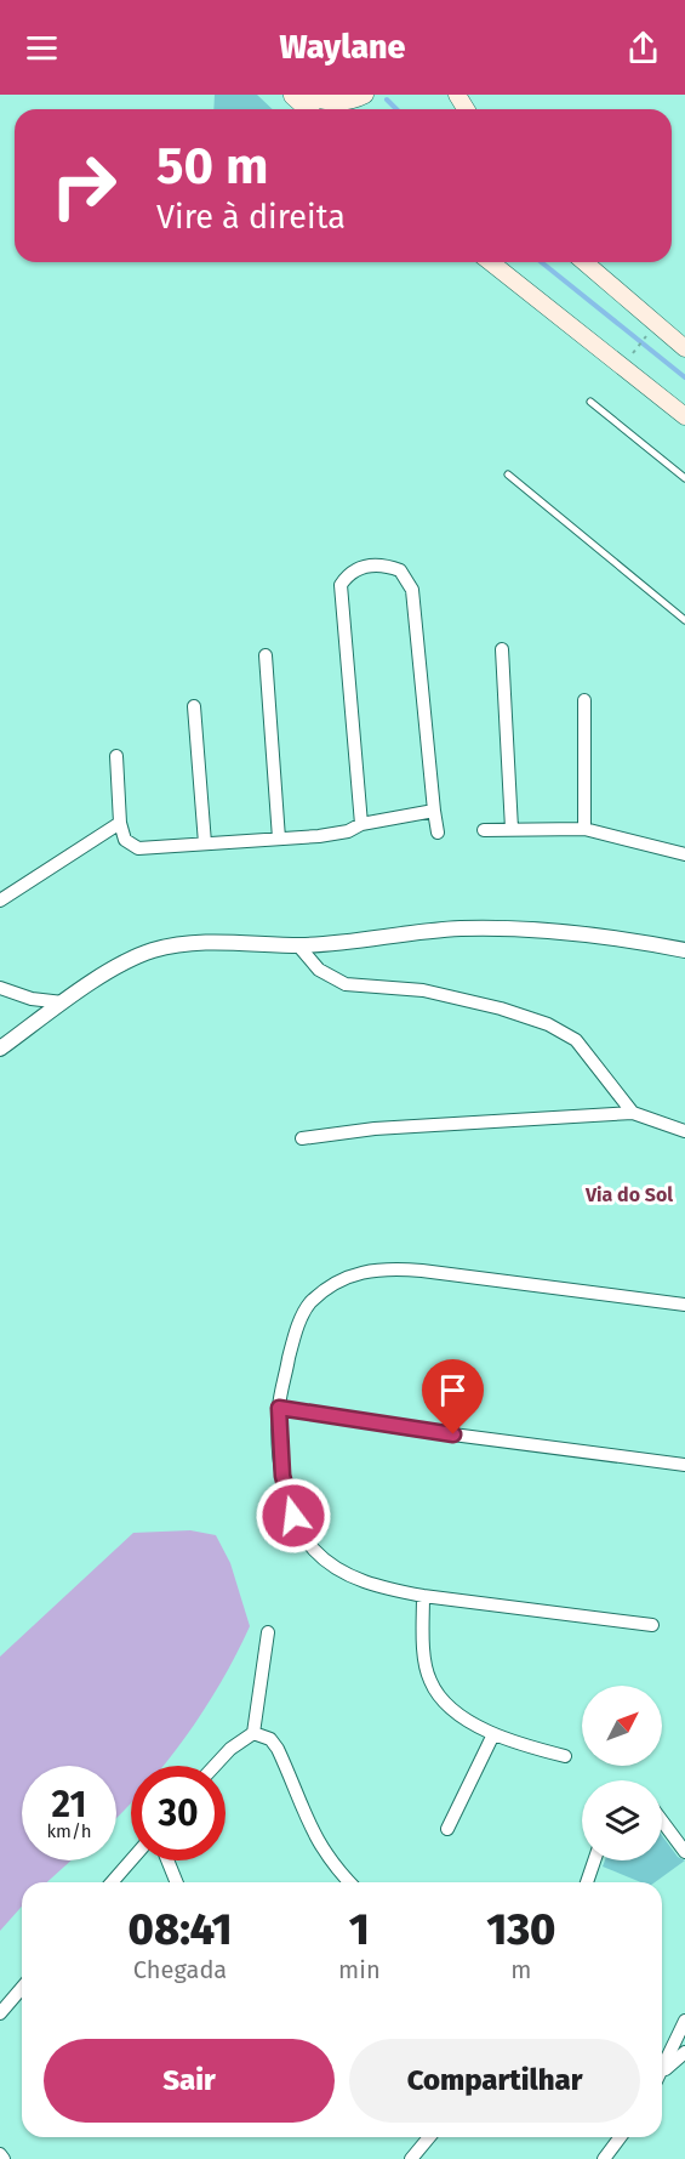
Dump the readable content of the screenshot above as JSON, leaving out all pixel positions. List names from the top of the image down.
{
  "districts": ["Via do Sol"],
  "north": "top right",
  "page": {
    "header": "Waylane",
    "turn": ["50 m", "Vire à direita"],
    "speed": "21 km/h",
    "limit": "30",
    "eta": [
      "08:41",
      "Chegada",
      "1",
      "min",
      "130",
      "m"
    ],
    "buttons": ["Sair", "Compartilhar"]
  }
}
